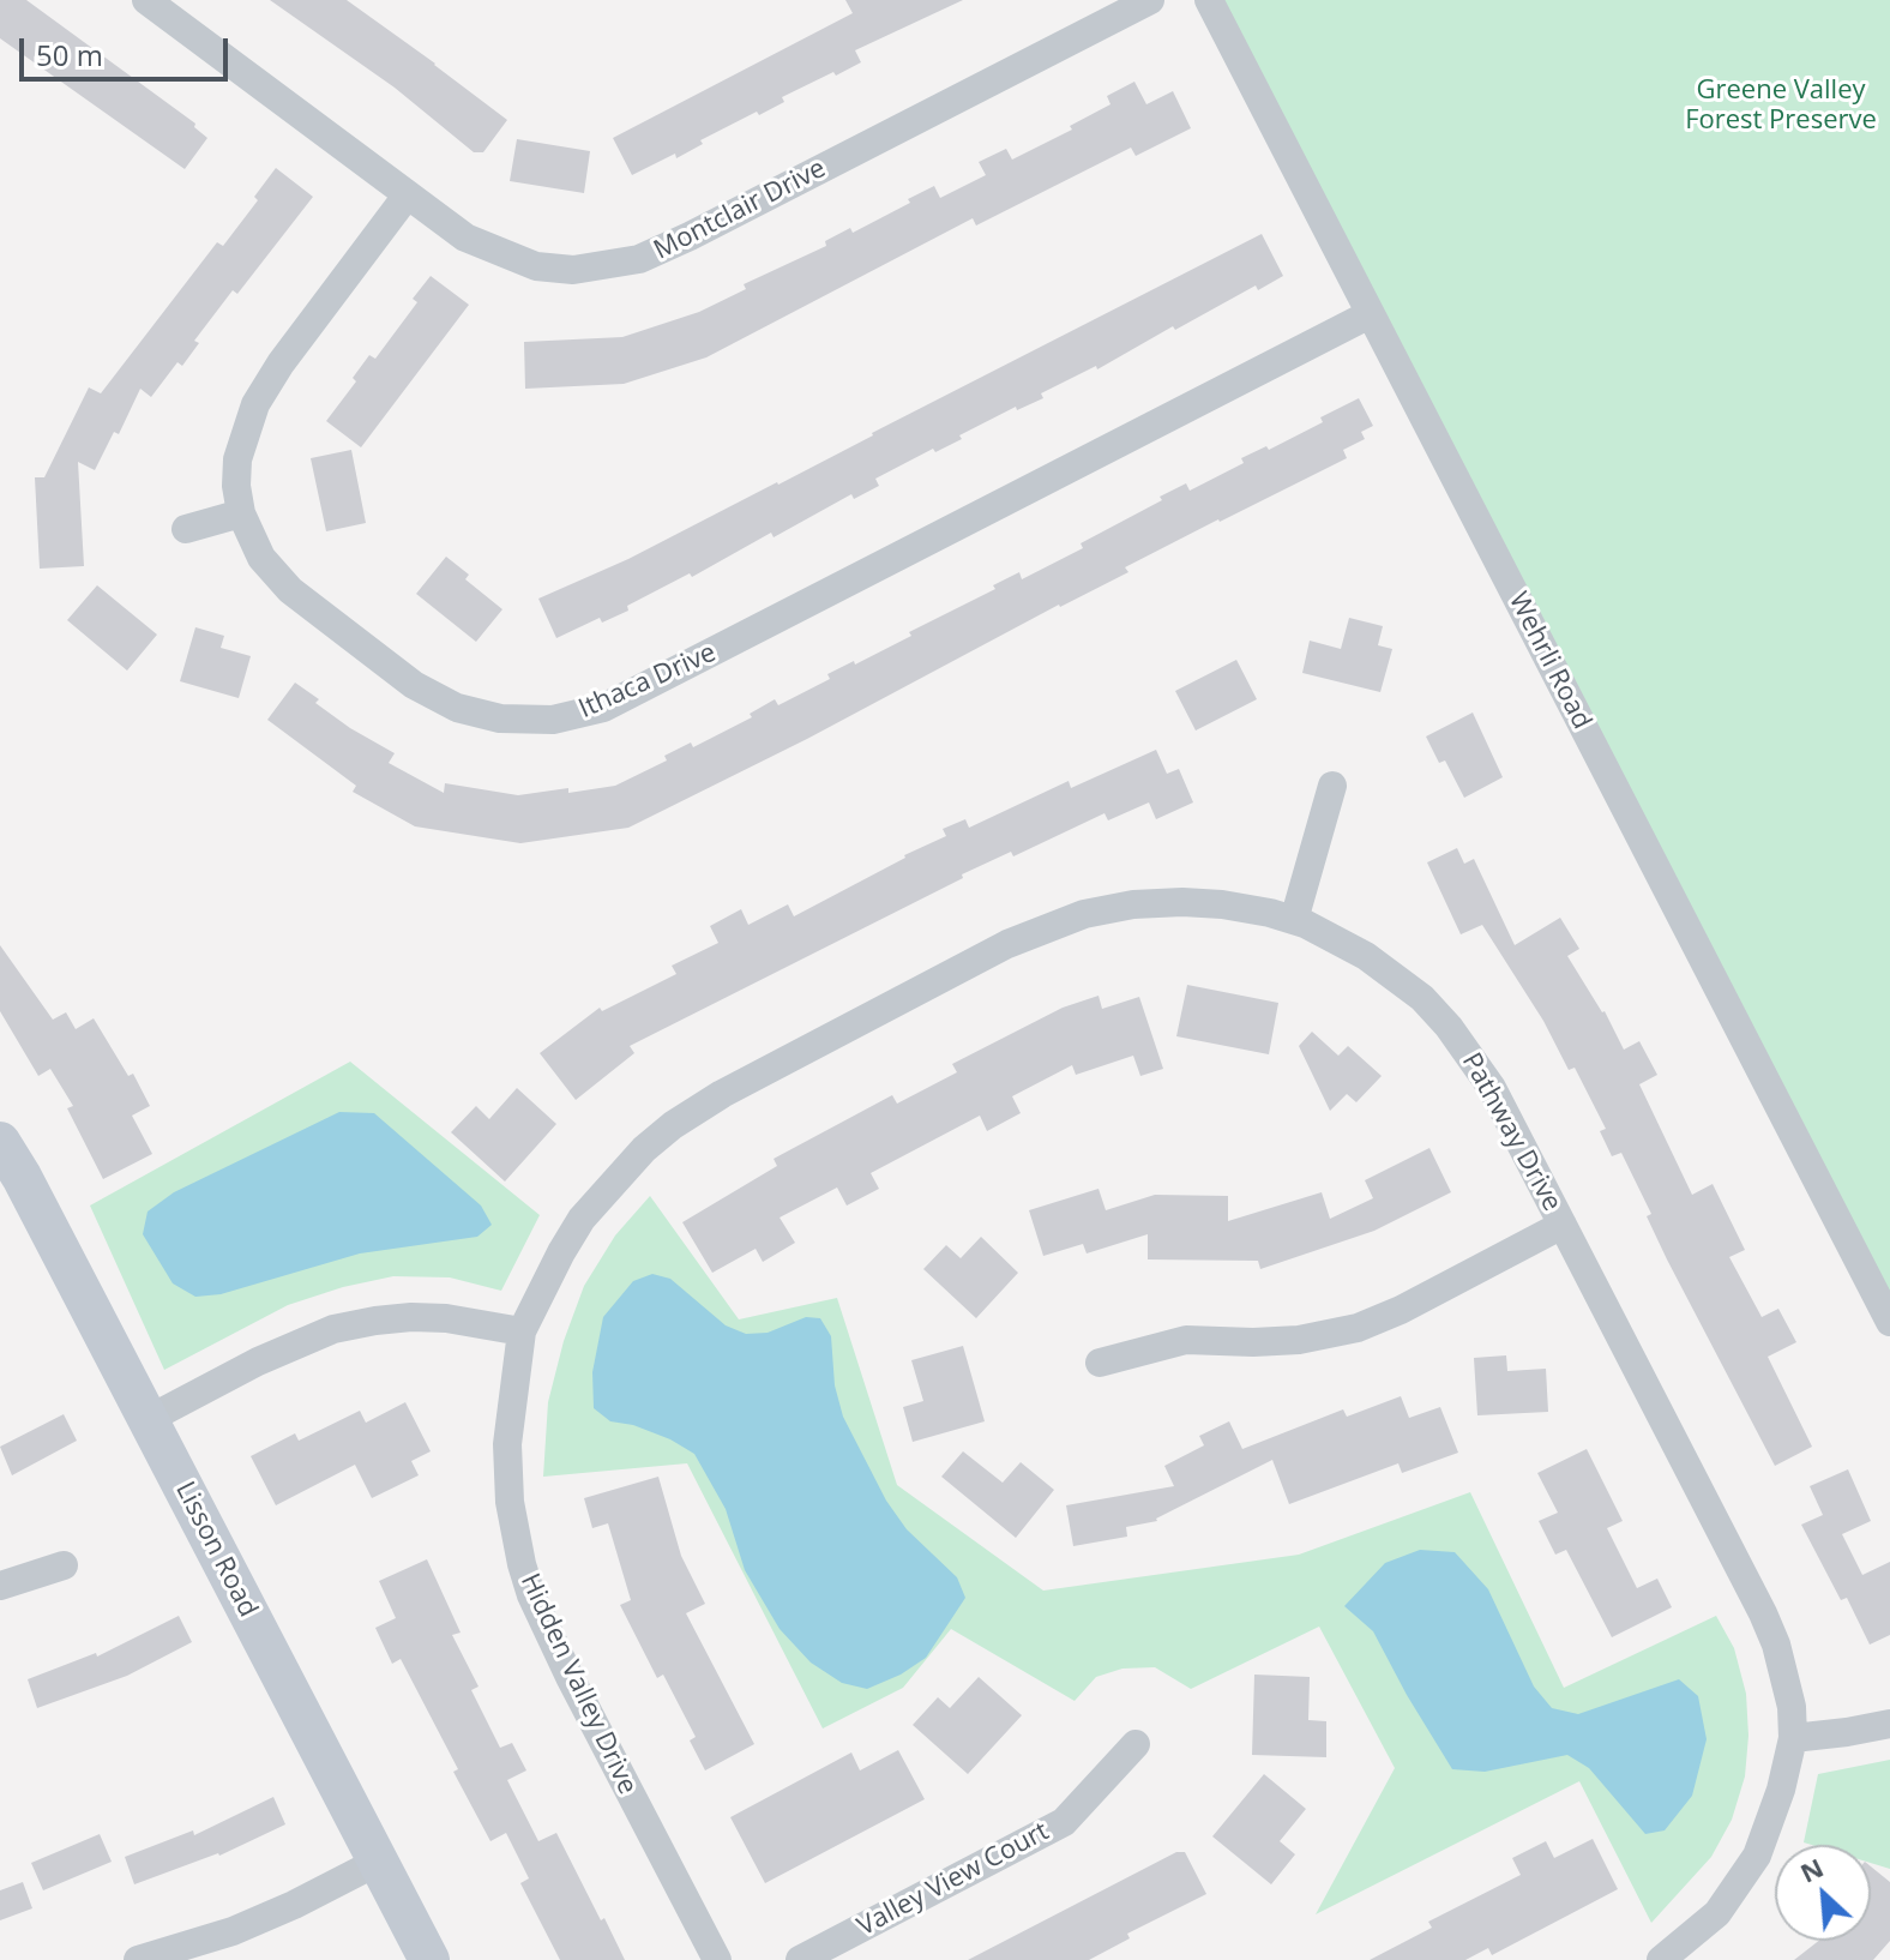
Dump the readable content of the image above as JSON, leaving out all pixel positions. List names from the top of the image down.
{
  "streets": {
    "street": [
      "Montclair Drive",
      "Wehrli Road",
      "Ithaca Drive",
      "Pathway Drive",
      "Lisson Road",
      "Hidden Valley Drive",
      "Valley View Court"
    ]
  },
  "crossings": [
    ["Montclair Drive", "Ithaca Drive"],
    ["Wehrli Road", "Ithaca Drive"],
    ["Pathway Drive", "Hidden Valley Drive"]
  ],
  "parks": ["Greene Valley Forest Preserve"],
  "scale_bar": "50 m",
  "north": "top left"
}
